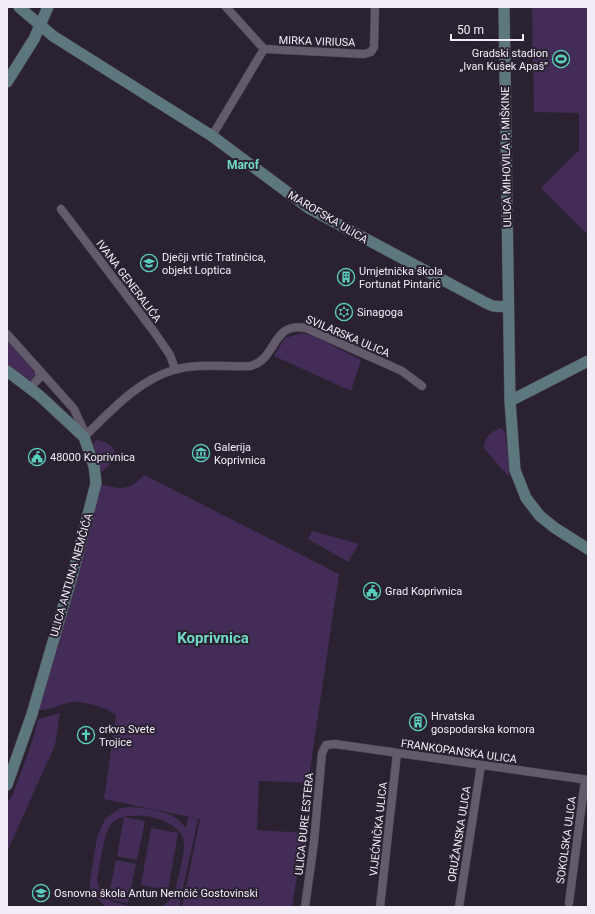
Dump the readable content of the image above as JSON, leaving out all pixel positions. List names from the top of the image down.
{
  "streets": {
    "main road": ["ULICA MIHOVILA P. MIŠKINE", "MAROFSKA ULICA", "ULICA ANTUNA NEMČIĆA"],
    "street": [
      "MIRKA VIRIUSA",
      "IVANA GENERALIĆA",
      "SVILARSKA ULICA",
      "FRANKOPANSKA ULICA",
      "ULICA ĐURE ESTERA",
      "VIJEĆNIČKA ULICA",
      "ORUŽANSKA ULICA",
      "SOKOLSKA ULICA"
    ]
  },
  "crossings": [
    ["ULICA MIHOVILA P. MIŠKINE", "MAROFSKA ULICA"],
    ["IVANA GENERALIĆA", "SVILARSKA ULICA"],
    ["SVILARSKA ULICA", "ULICA ANTUNA NEMČIĆA"],
    ["FRANKOPANSKA ULICA", "ULICA ĐURE ESTERA"],
    ["FRANKOPANSKA ULICA", "VIJEĆNIČKA ULICA"],
    ["FRANKOPANSKA ULICA", "ORUŽANSKA ULICA"],
    ["FRANKOPANSKA ULICA", "SOKOLSKA ULICA"]
  ],
  "districts": ["Marof", "Koprivnica"],
  "places": {
    "sports": ["Gradski stadion „Ivan Kušek Apaš”"],
    "school or university": ["Dječji vrtić Tratinčica, objekt Loptica", "Osnovna škola Antun Nemčić Gostovinski"],
    "building": ["Umjetnička škola Fortunat Pintarić", "Hrvatska gospodarska komora"],
    "synagogue": ["Sinagoga"],
    "museum": ["Galerija Koprivnica"],
    "public building": ["48000 Koprivnica", "Grad Koprivnica"],
    "church": ["crkva Svete Trojice"]
  },
  "scale_bar": "50 m"
}
